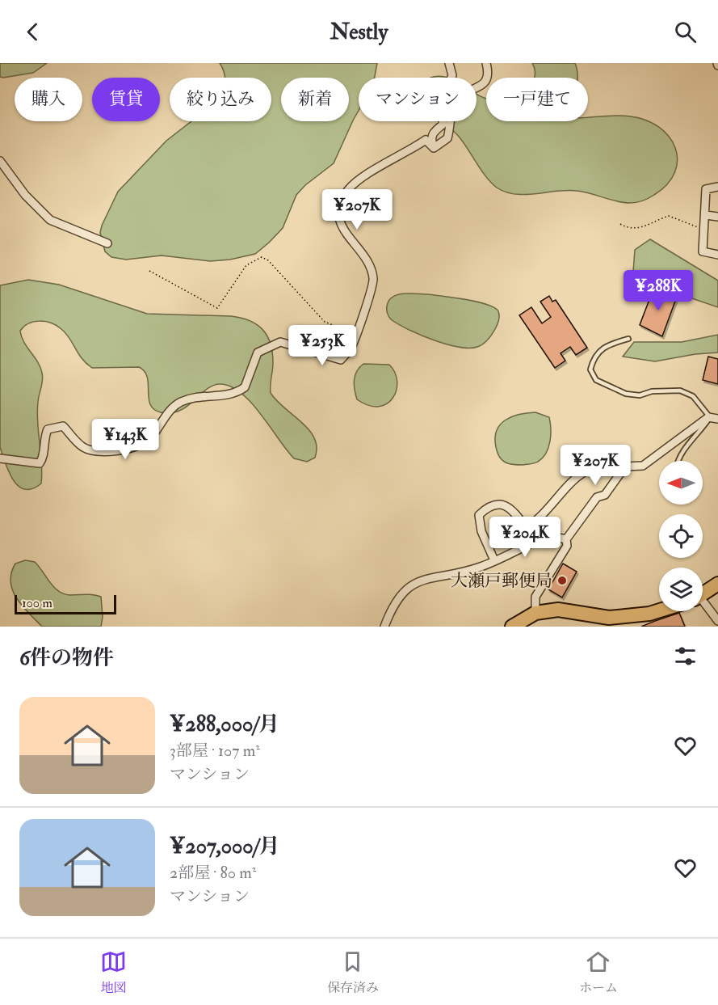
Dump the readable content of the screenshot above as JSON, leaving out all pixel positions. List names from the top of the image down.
{
  "places": ["大瀬戸郵便局"],
  "scale_bar": "100 m",
  "north": "left",
  "page": {
    "header": "Nestly",
    "chip": [
      "購入",
      "賃貸",
      "絞り込み",
      "新着",
      "マンション",
      "一戸建て"
    ],
    "price": [
      "¥207K",
      "¥288K",
      "¥253K",
      "¥143K",
      "¥207K",
      "¥204K"
    ],
    "scale": "100 m",
    "heading": "6件の物件",
    "list": [
      {
        "name": "¥288,000/月",
        "note": "3部屋 · 107 m² · マンション"
      },
      {
        "name": "¥207,000/月",
        "note": "2部屋 · 80 m² · マンション"
      }
    ],
    "tabs": ["地図", "保存済み", "ホーム"]
  }
}
